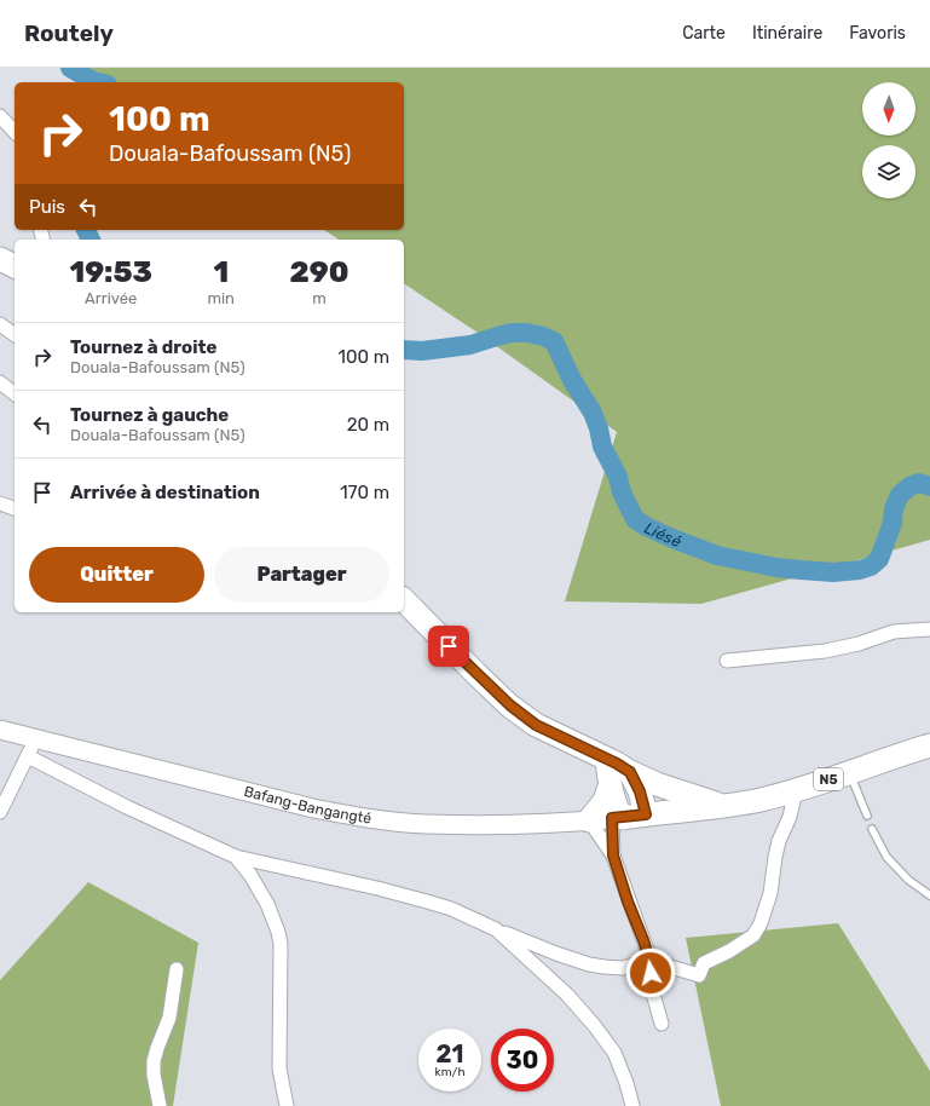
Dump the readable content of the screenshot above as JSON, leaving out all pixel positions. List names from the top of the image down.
{
  "streets": {
    "highway": ["N5"],
    "street": ["Bafang-Bangangté"]
  },
  "crossings": [
    ["N5", "Bafang-Bangangté"]
  ],
  "water": ["Liésé"],
  "north": "bottom",
  "page": {
    "header": "Routely",
    "nav": ["Carte", "Itinéraire", "Favoris"],
    "turn": ["100 m", "Douala-Bafoussam (N5)"],
    "then": "Puis",
    "eta": [
      "19:53",
      "Arrivée",
      "1",
      "min",
      "290",
      "m"
    ],
    "list": [
      {
        "name": "Tournez à droite",
        "note": "Douala-Bafoussam (N5)",
        "value": "100 m"
      },
      {
        "name": "Tournez à gauche",
        "note": "Douala-Bafoussam (N5)",
        "value": "20 m"
      },
      {
        "name": "Arrivée à destination",
        "value": "170 m"
      }
    ],
    "buttons": ["Quitter", "Partager"],
    "speed": "21 km/h",
    "limit": "30"
  }
}
